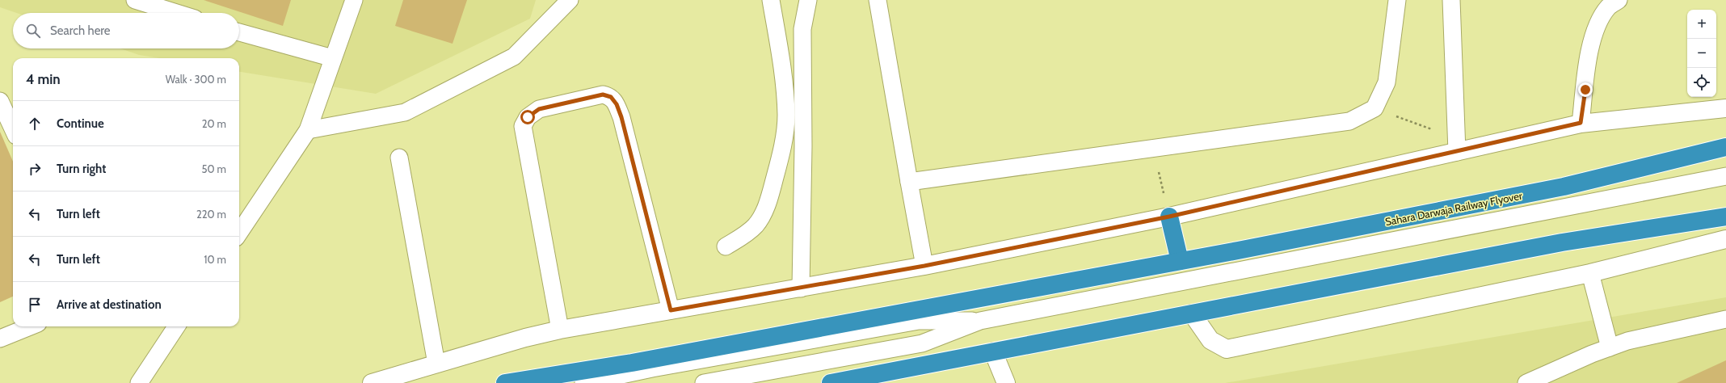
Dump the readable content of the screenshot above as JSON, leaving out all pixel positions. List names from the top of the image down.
{
  "streets": {
    "highway": ["Sahara Darwaja Railway Flyover"]
  },
  "page": {
    "map_buttons": ["+", "−"],
    "search": "Search here",
    "heading": ["4 min", "Walk · 300 m"],
    "list": [
      ["Continue", "20 m"],
      ["Turn right", "50 m"],
      ["Turn left", "220 m"],
      ["Turn left", "10 m"],
      "Arrive at destination"
    ]
  }
}
